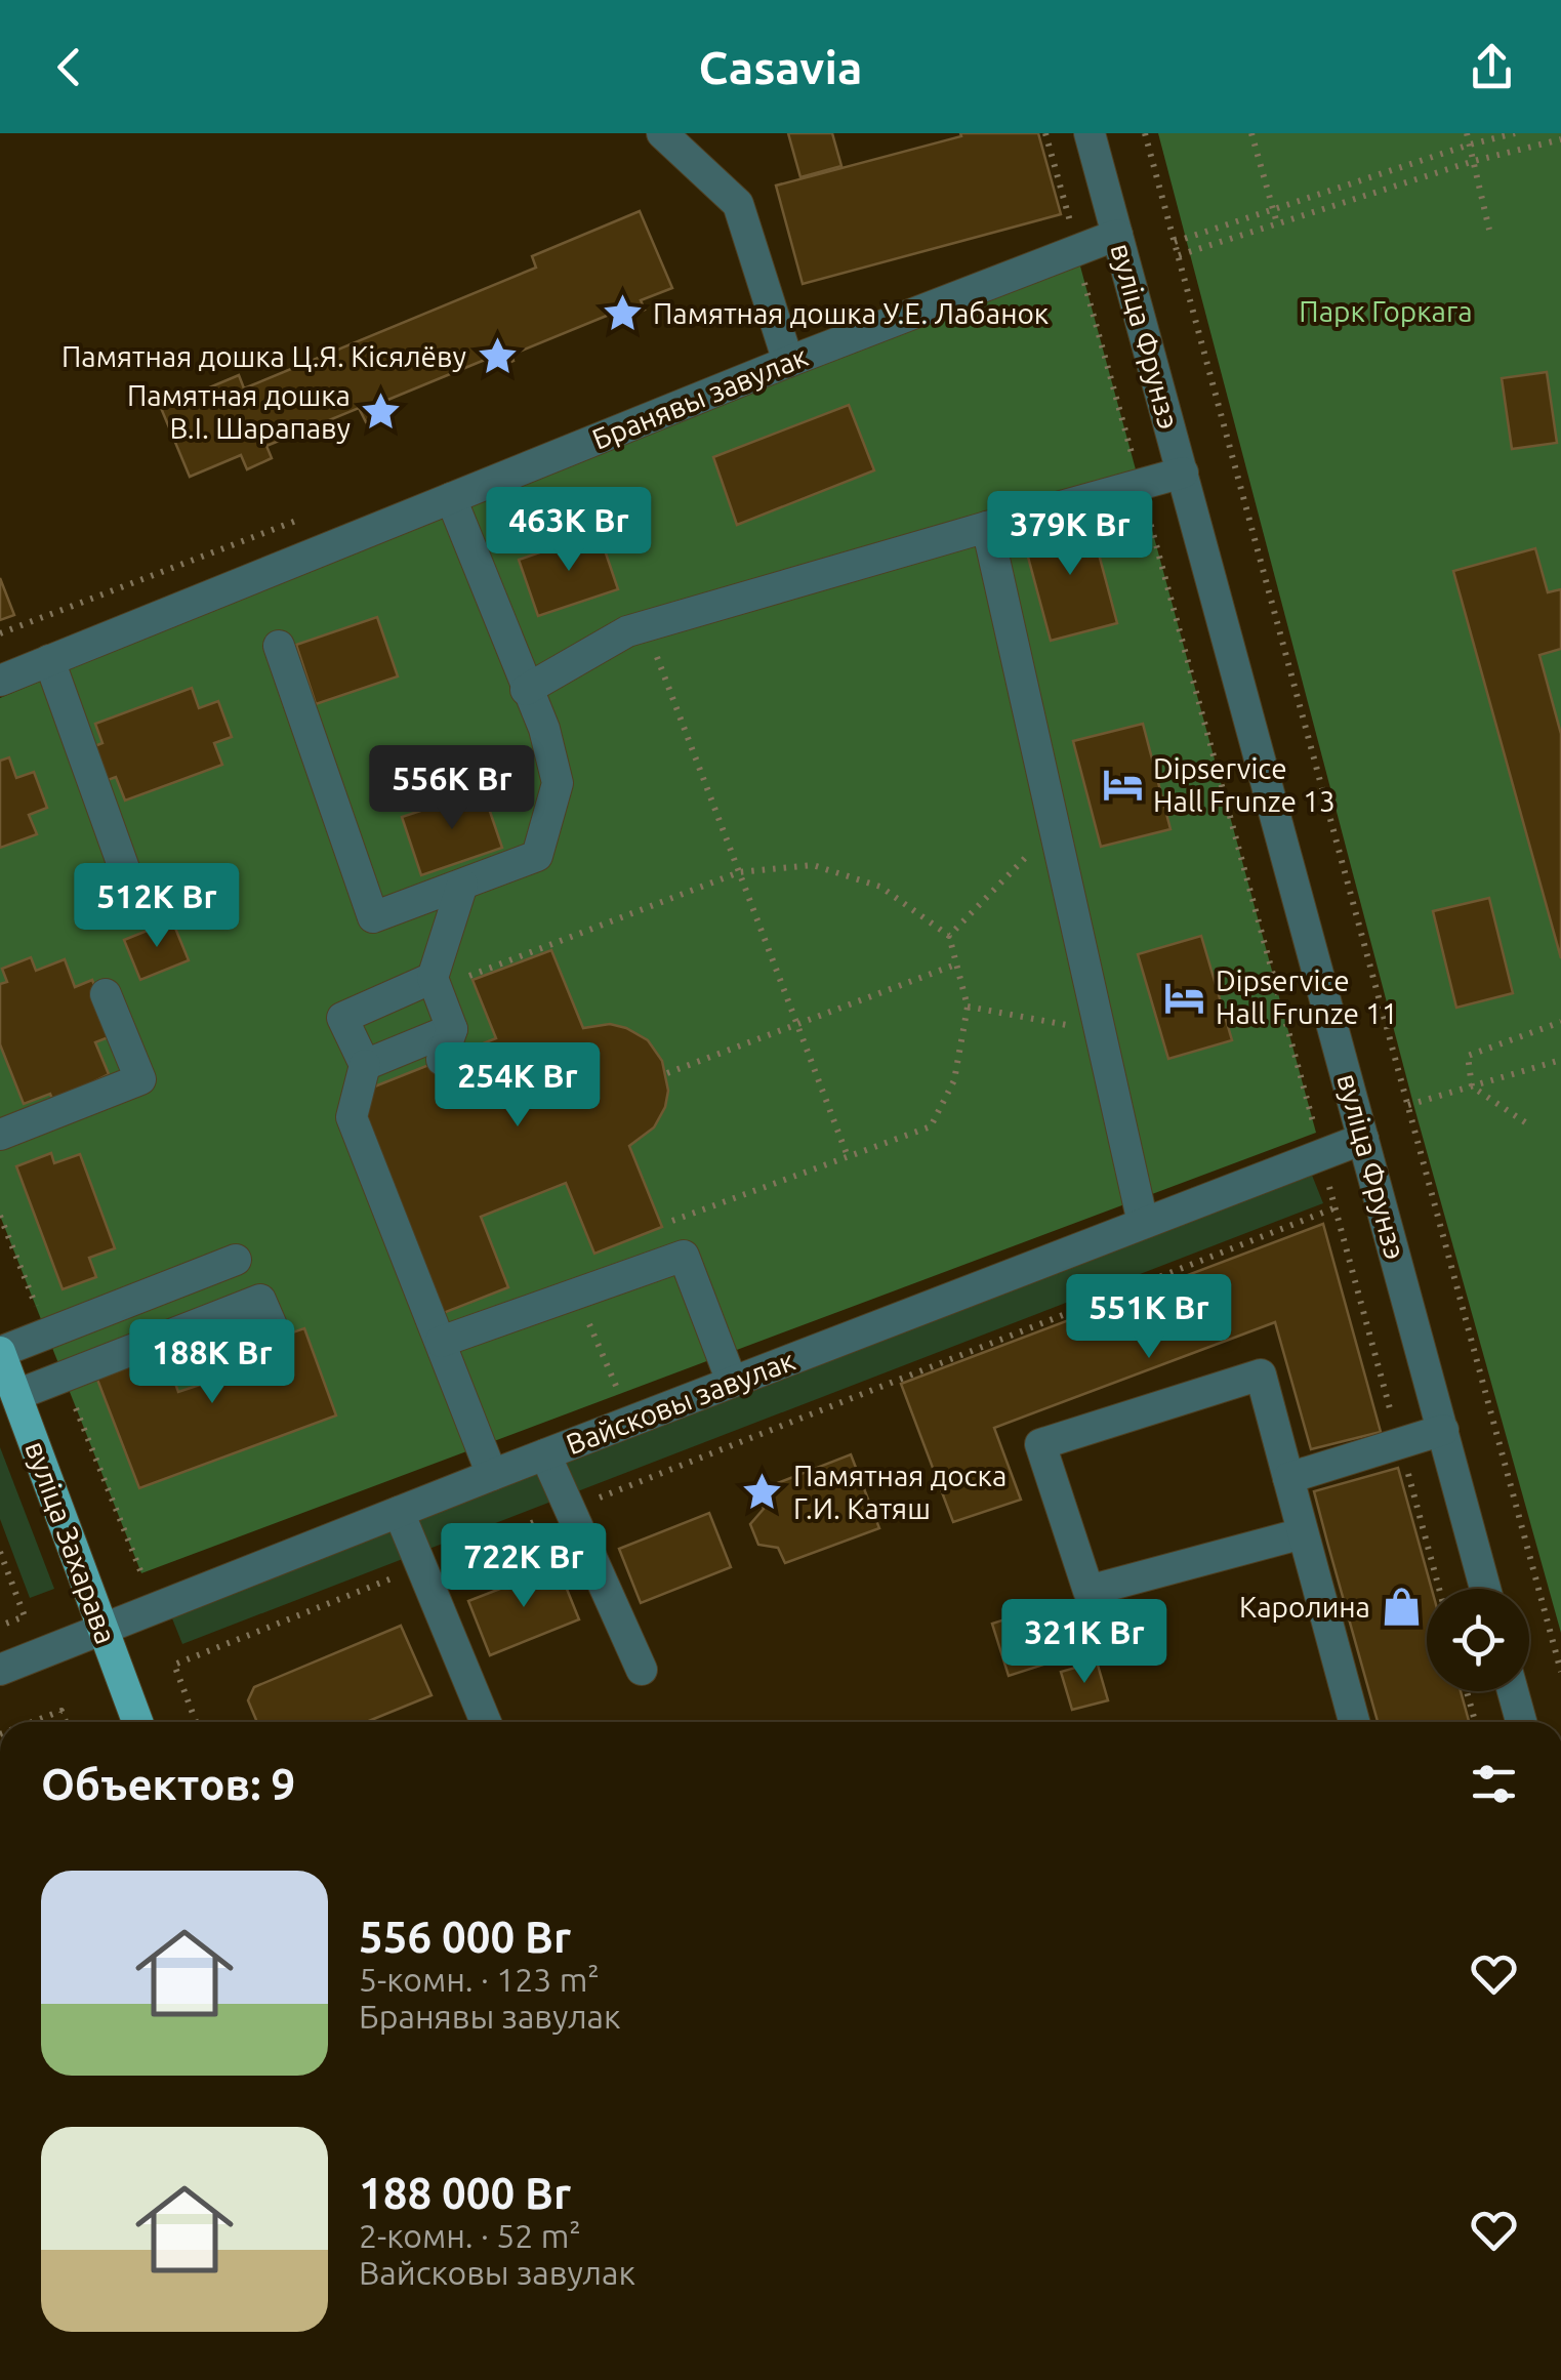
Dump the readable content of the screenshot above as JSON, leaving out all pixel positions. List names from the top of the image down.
{
  "streets": {
    "main road": ["вуліца Захарава"],
    "street": ["вуліца Фрунзэ", "Бранявы завулак", "Вайсковы завулак"]
  },
  "crossings": [
    ["вуліца Фрунзэ", "Бранявы завулак"],
    ["вуліца Фрунзэ", "Вайсковы завулак"],
    ["Вайсковы завулак", "вуліца Захарава"]
  ],
  "parks": ["Парк Горкага"],
  "places": {
    "place": [
      "Памятная дошка У.Е. Лабанок",
      "Памятная дошка Ц.Я. Кісялёву",
      "Памятная дошка В.І. Шарапаву",
      "Памятная доска Г.И. Катяш"
    ],
    "hotel": ["Dipservice Hall Frunze 13", "Dipservice Hall Frunze 11"],
    "shop": ["Каролина"]
  },
  "page": {
    "header": "Casavia",
    "price": [
      "463K Br",
      "379K Br",
      "556K Br",
      "512K Br",
      "254K Br",
      "551K Br",
      "188K Br",
      "722K Br",
      "321K Br"
    ],
    "heading": "Объектов: 9",
    "list": [
      {
        "name": "556 000 Br",
        "note": "5-комн. · 123 m² · Бранявы завулак"
      },
      {
        "name": "188 000 Br",
        "note": "2-комн. · 52 m² · Вайсковы завулак"
      }
    ]
  }
}
